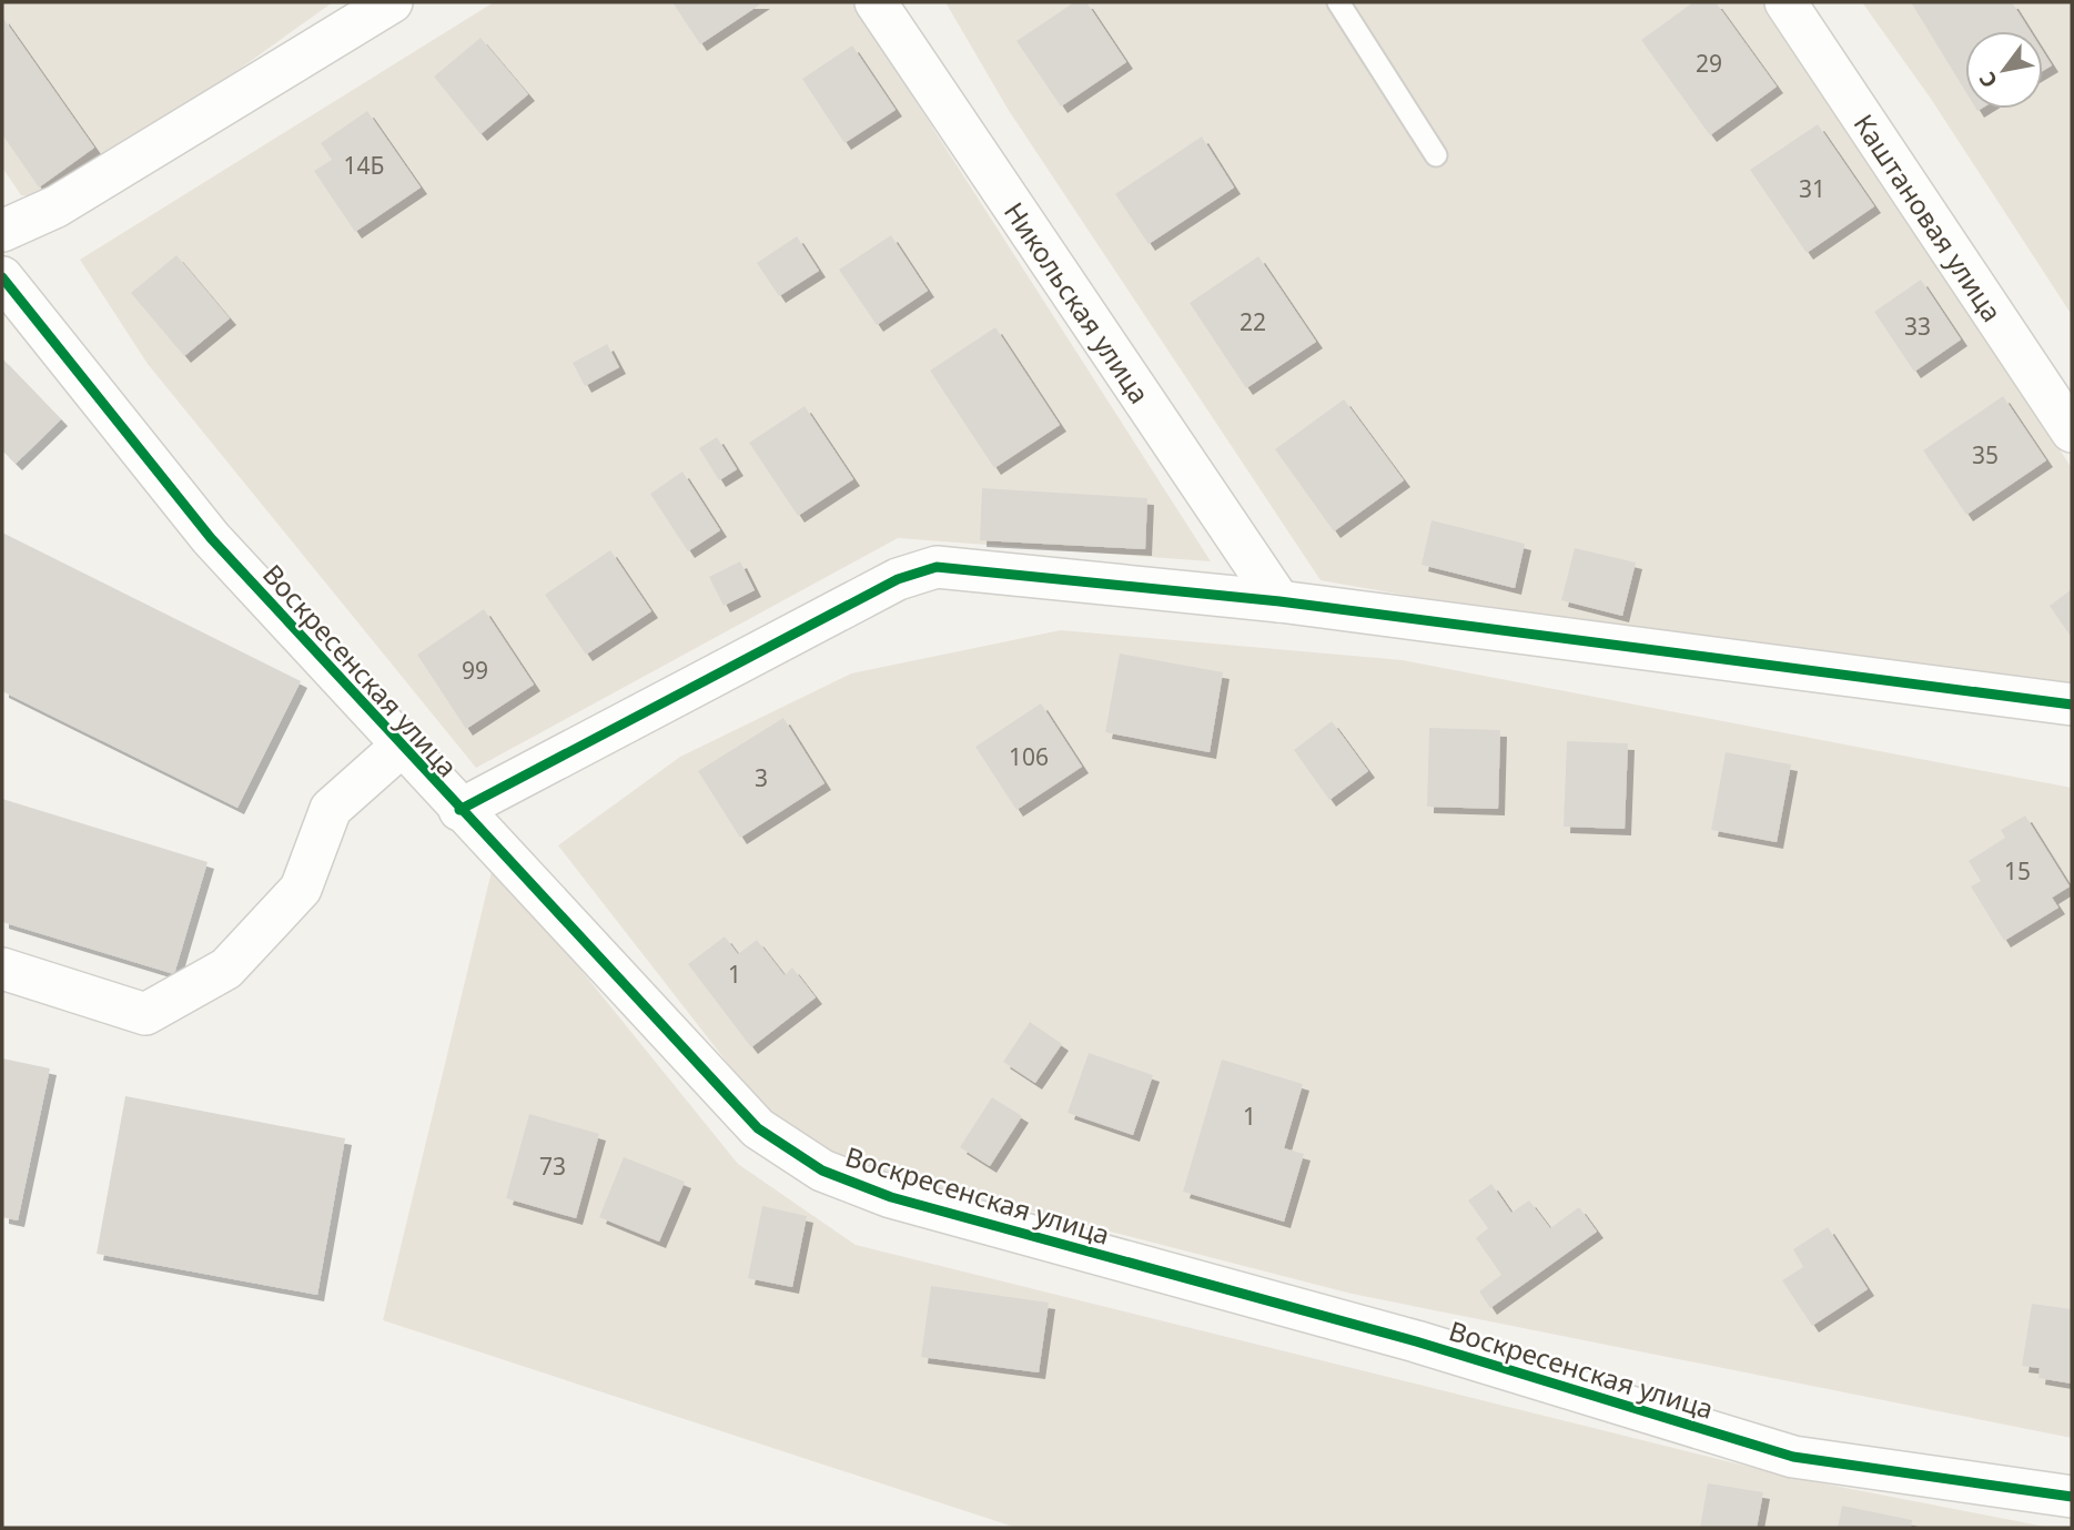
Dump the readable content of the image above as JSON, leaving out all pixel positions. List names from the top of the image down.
{
  "streets": {
    "street": ["Каштановая улица", "Никольская улица", "Воскресенская улица"]
  },
  "house_numbers": [
    "29",
    "14Б",
    "31",
    "22",
    "33",
    "35",
    "99",
    "106",
    "3",
    "15",
    "1",
    "1",
    "73"
  ],
  "north": "bottom left"
}
